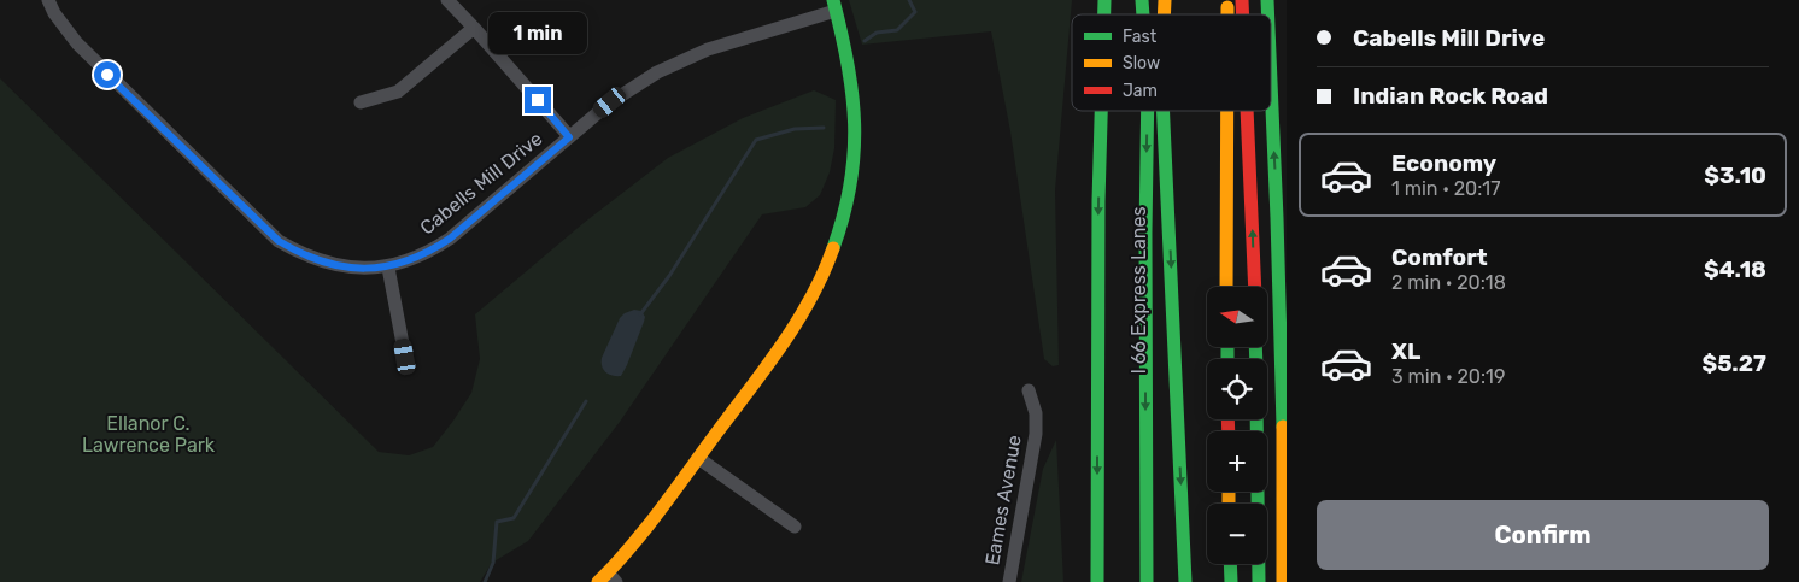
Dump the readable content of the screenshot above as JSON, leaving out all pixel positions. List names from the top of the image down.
{
  "streets": {
    "main road": ["Cabells Mill Drive", "I 66 Express Lanes"],
    "street": ["Eames Avenue"]
  },
  "parks": ["Ellanor C. Lawrence Park"],
  "legend": ["Fast", "Slow", "Jam"],
  "north": "left",
  "page": {
    "banner": ["Cabells Mill Drive", "Indian Rock Road"],
    "bubble": "1 min",
    "list": [
      {
        "name": "Economy",
        "note": "1 min · 20:17",
        "value": "$3.10"
      },
      {
        "name": "Comfort",
        "note": "2 min · 20:18",
        "value": "$4.18"
      },
      {
        "name": "XL",
        "note": "3 min · 20:19",
        "value": "$5.27"
      }
    ],
    "map_buttons": ["+", "−"],
    "buttons": "Confirm"
  }
}
